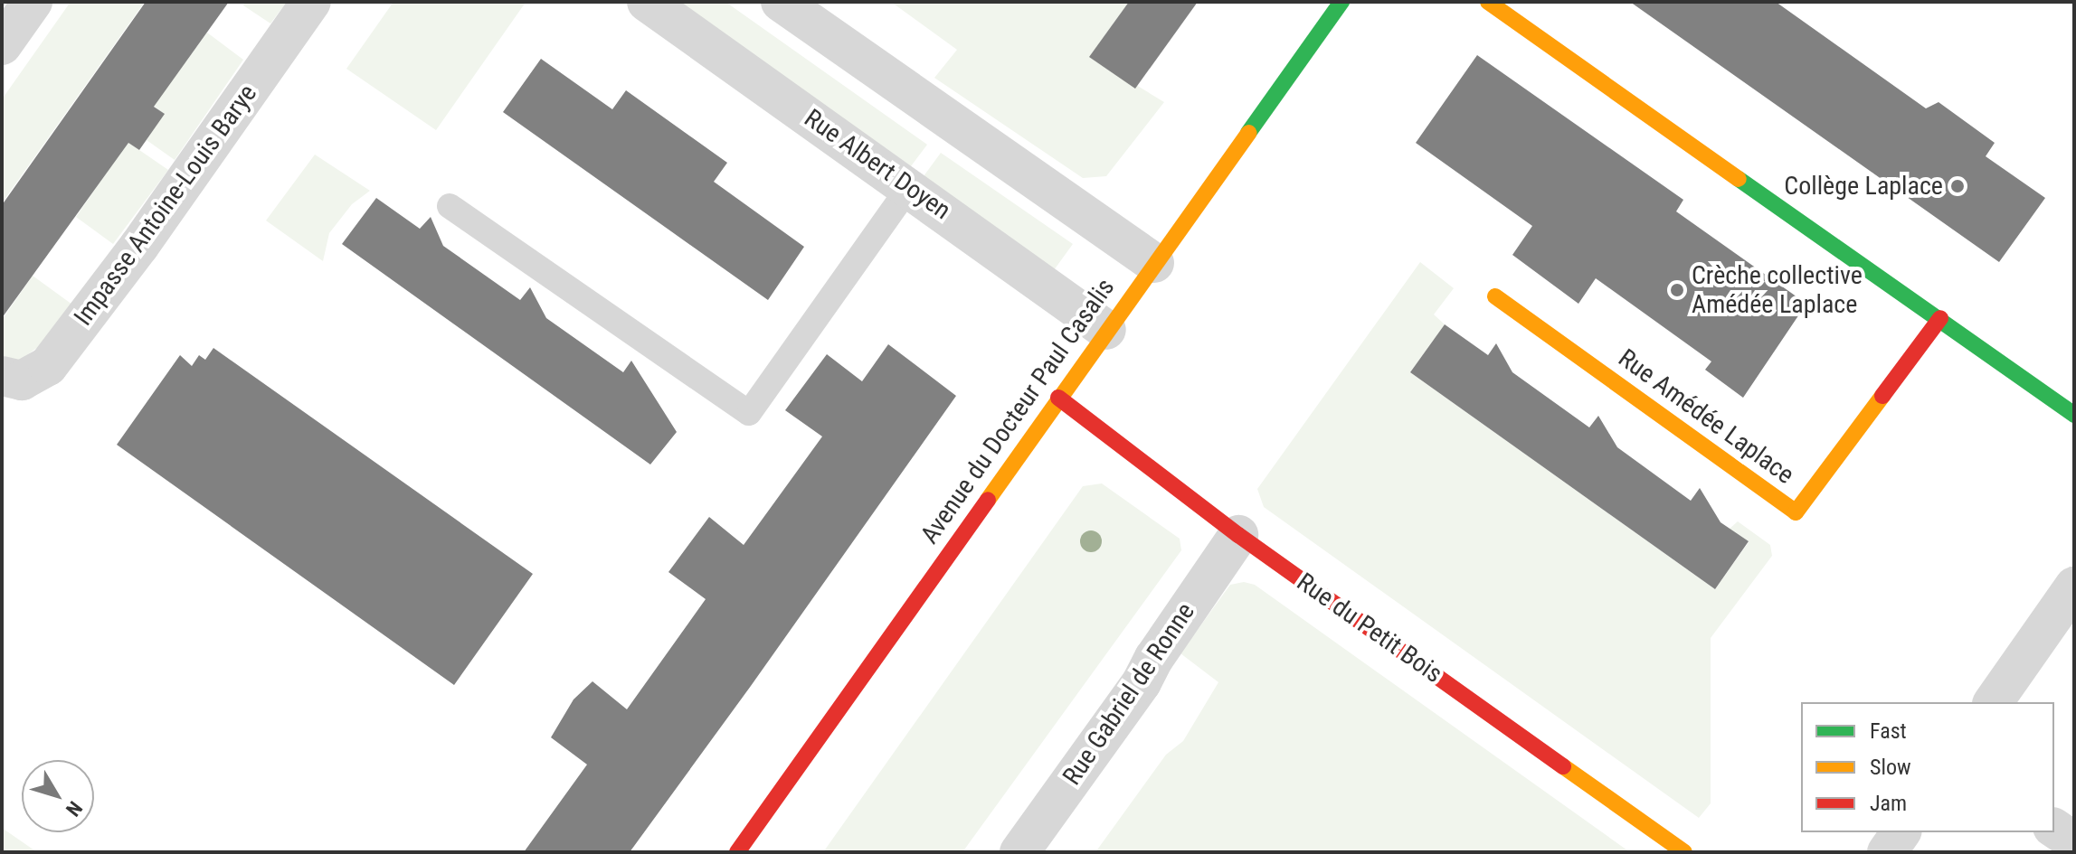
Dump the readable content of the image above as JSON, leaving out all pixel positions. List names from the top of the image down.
{
  "streets": {
    "street": [
      "Rue Albert Doyen",
      "Impasse Antoine-Louis Barye",
      "Avenue du Docteur Paul Casalis",
      "Rue Amédée Laplace",
      "Rue du Petit Bois",
      "Rue Gabriel de Ronne"
    ]
  },
  "crossings": [
    ["Rue Albert Doyen", "Avenue du Docteur Paul Casalis"],
    ["Avenue du Docteur Paul Casalis", "Rue du Petit Bois"],
    ["Rue du Petit Bois", "Rue Gabriel de Ronne"]
  ],
  "places": ["Collège Laplace", "Crèche collective Amédée Laplace"],
  "legend": ["Fast", "Slow", "Jam"],
  "north": "bottom right"
}
